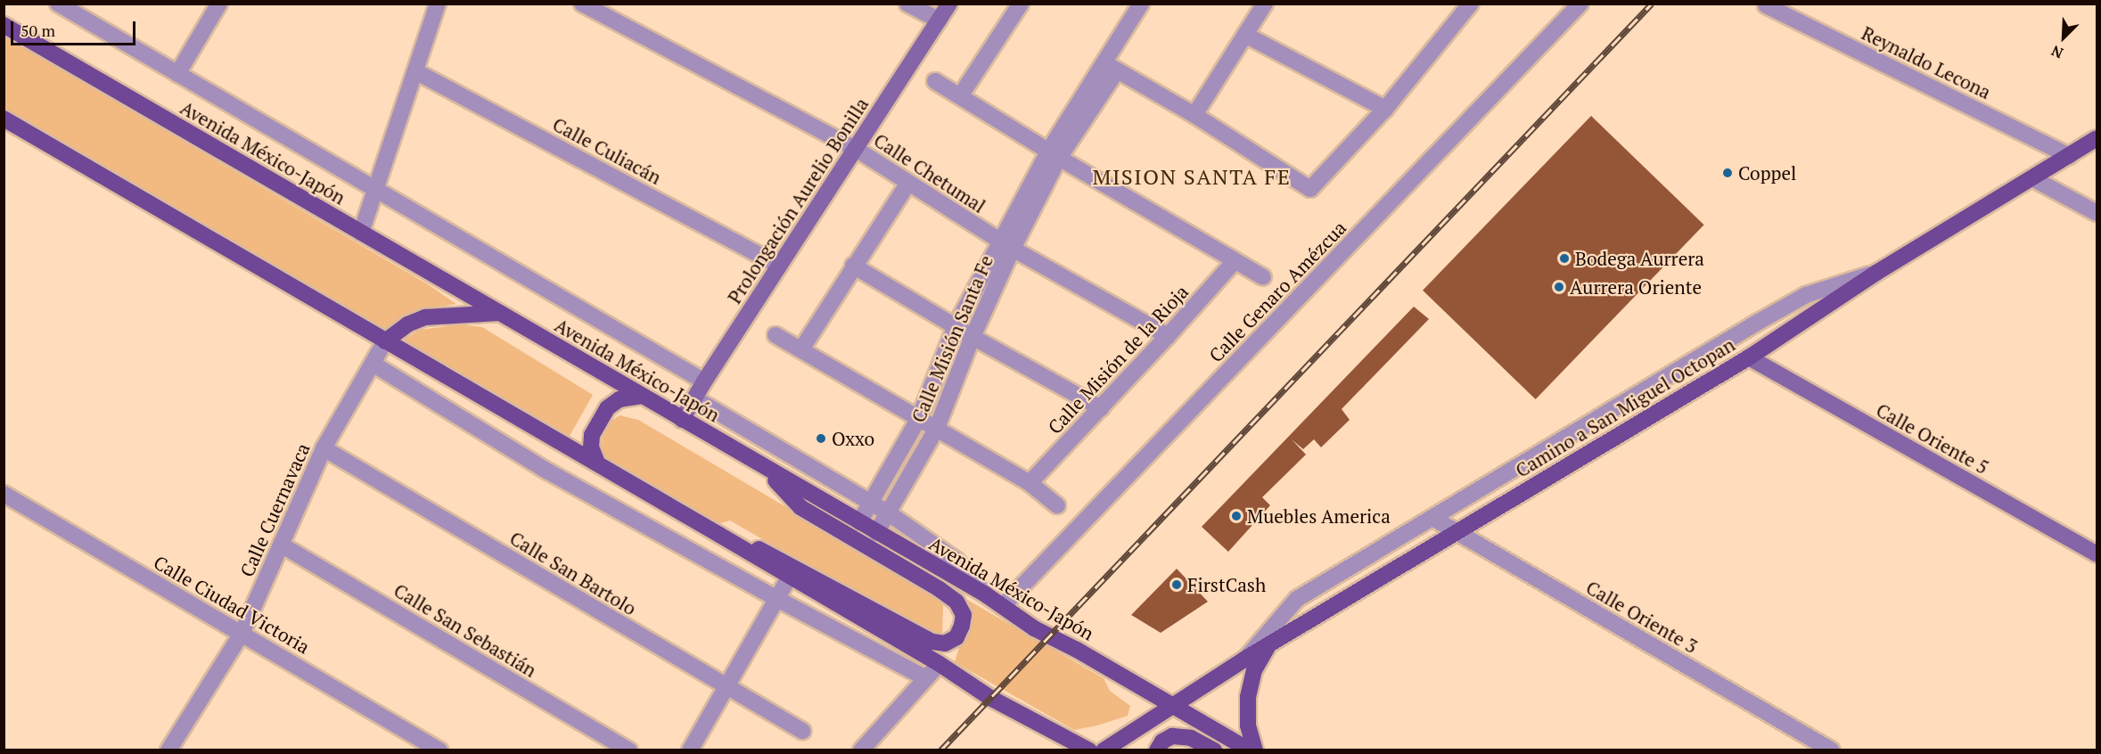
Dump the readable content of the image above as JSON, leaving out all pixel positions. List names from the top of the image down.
{
  "streets": {
    "main road": ["Avenida México-Japón", "Camino a San Miguel Octopan"],
    "street": [
      "Reynaldo Lecona",
      "Calle Culiacán",
      "Calle Chetumal",
      "Prolongación Aurelio Bonilla",
      "Calle Genaro Amézcua",
      "Calle Misión Santa Fe",
      "Calle Misión de la Rioja",
      "Calle Oriente 5",
      "Calle Cuernavaca",
      "Calle San Bartolo",
      "Calle Ciudad Victoria",
      "Calle Oriente 3",
      "Calle San Sebastián"
    ]
  },
  "crossings": [
    ["Reynaldo Lecona", "Camino a San Miguel Octopan"],
    ["Calle Culiacán", "Prolongación Aurelio Bonilla"],
    ["Avenida México-Japón", "Prolongación Aurelio Bonilla"],
    ["Avenida México-Japón", "Calle Genaro Amézcua"],
    ["Avenida México-Japón", "Calle Misión Santa Fe"],
    ["Avenida México-Japón", "Camino a San Miguel Octopan"],
    ["Calle Chetumal", "Prolongación Aurelio Bonilla"],
    ["Calle Chetumal", "Calle Misión Santa Fe"],
    ["Calle Chetumal", "Calle Misión de la Rioja"],
    ["Camino a San Miguel Octopan", "Calle Oriente 5"],
    ["Camino a San Miguel Octopan", "Calle Oriente 3"],
    ["Calle Cuernavaca", "Calle San Bartolo"],
    ["Calle Cuernavaca", "Calle Ciudad Victoria"],
    ["Calle Cuernavaca", "Calle San Sebastián"]
  ],
  "districts": ["MISION SANTA FE"],
  "places": [
    "Coppel",
    "Bodega Aurrera",
    "Aurrera Oriente",
    "Oxxo",
    "Muebles America",
    "FirstCash"
  ],
  "scale_bar": "50 m",
  "north": "bottom left"
}
